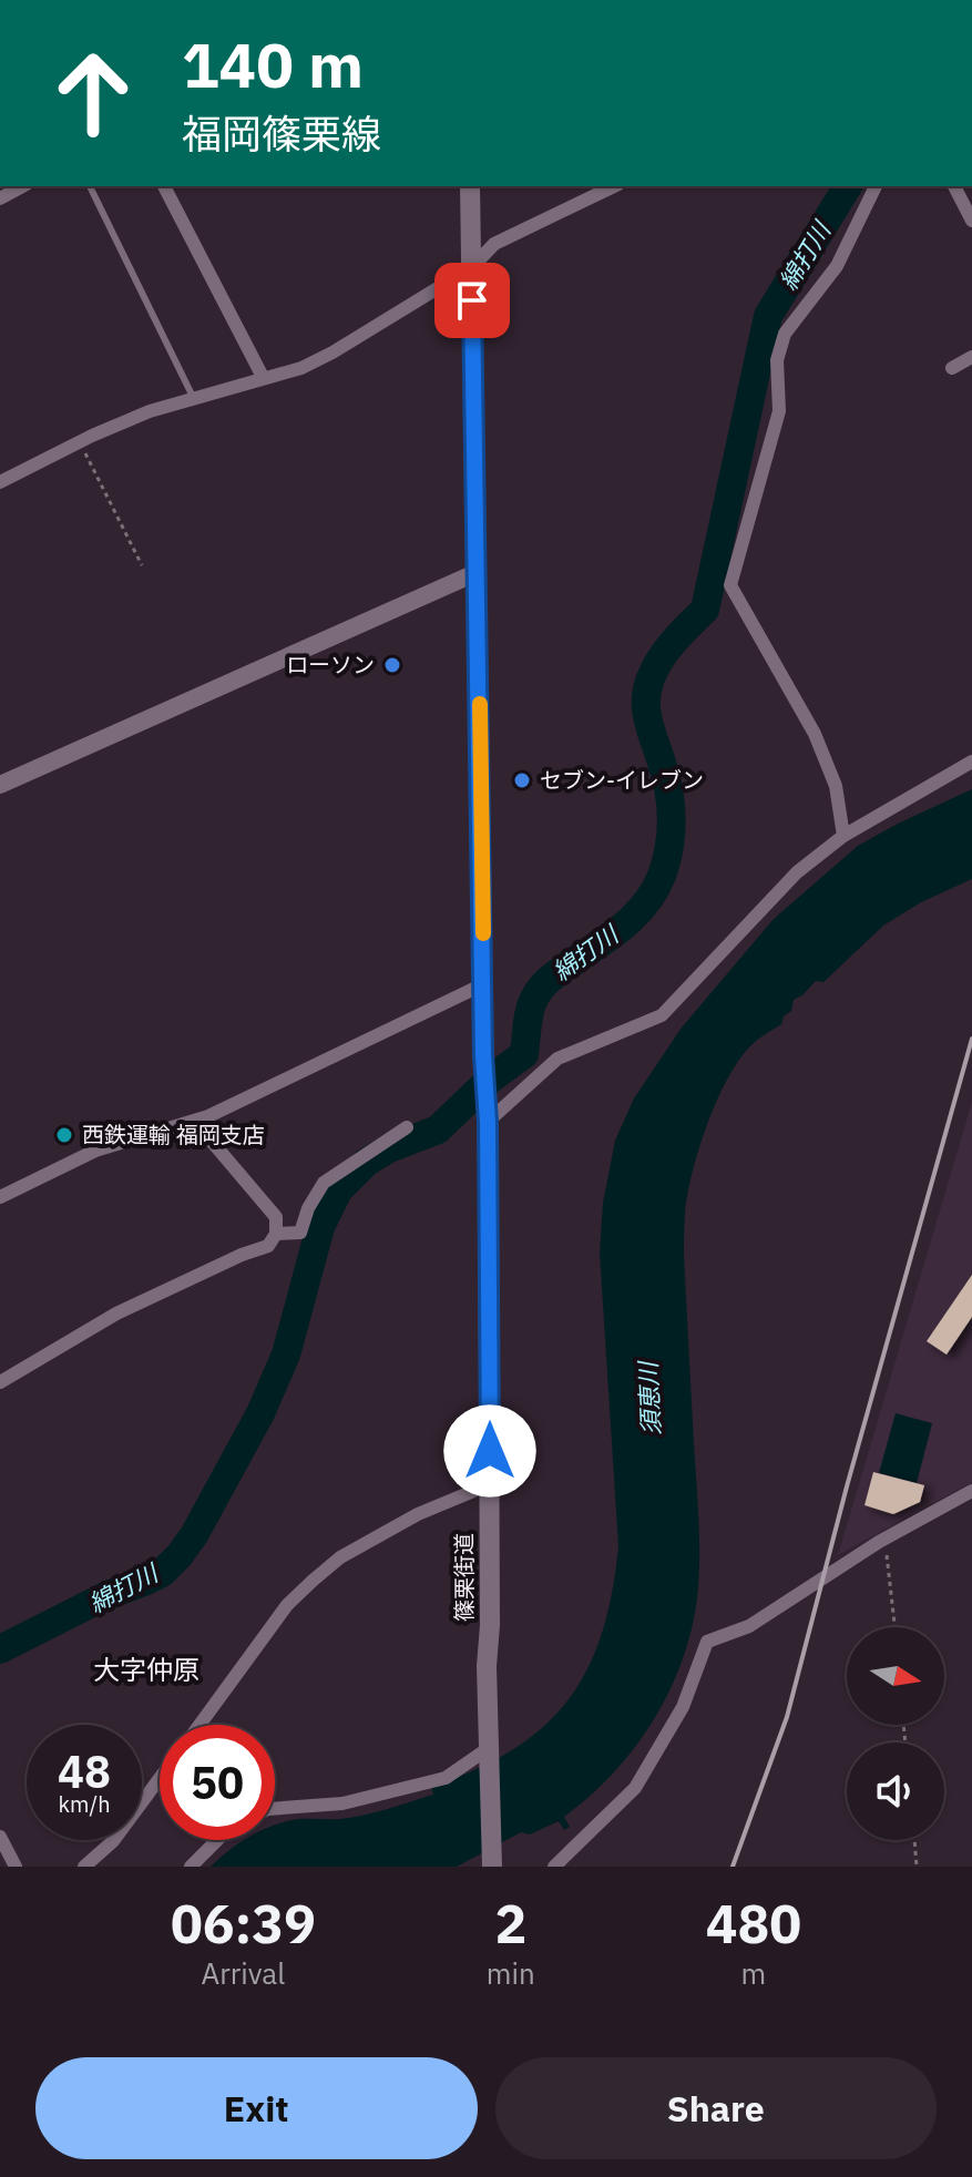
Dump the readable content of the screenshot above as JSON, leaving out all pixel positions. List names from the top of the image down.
{
  "streets": {
    "main road": ["篠栗街道"]
  },
  "districts": ["大字仲原"],
  "water": ["綿打川", "須恵川"],
  "places": ["ローソン", "セブン-イレブン", "西鉄運輸 福岡支店"],
  "north": "right",
  "page": {
    "turn": ["140 m", "福岡篠栗線"],
    "speed": "48 km/h",
    "limit": "50",
    "eta": [
      "06:39",
      "Arrival",
      "2",
      "min",
      "480",
      "m"
    ],
    "buttons": ["Exit", "Share"]
  }
}
